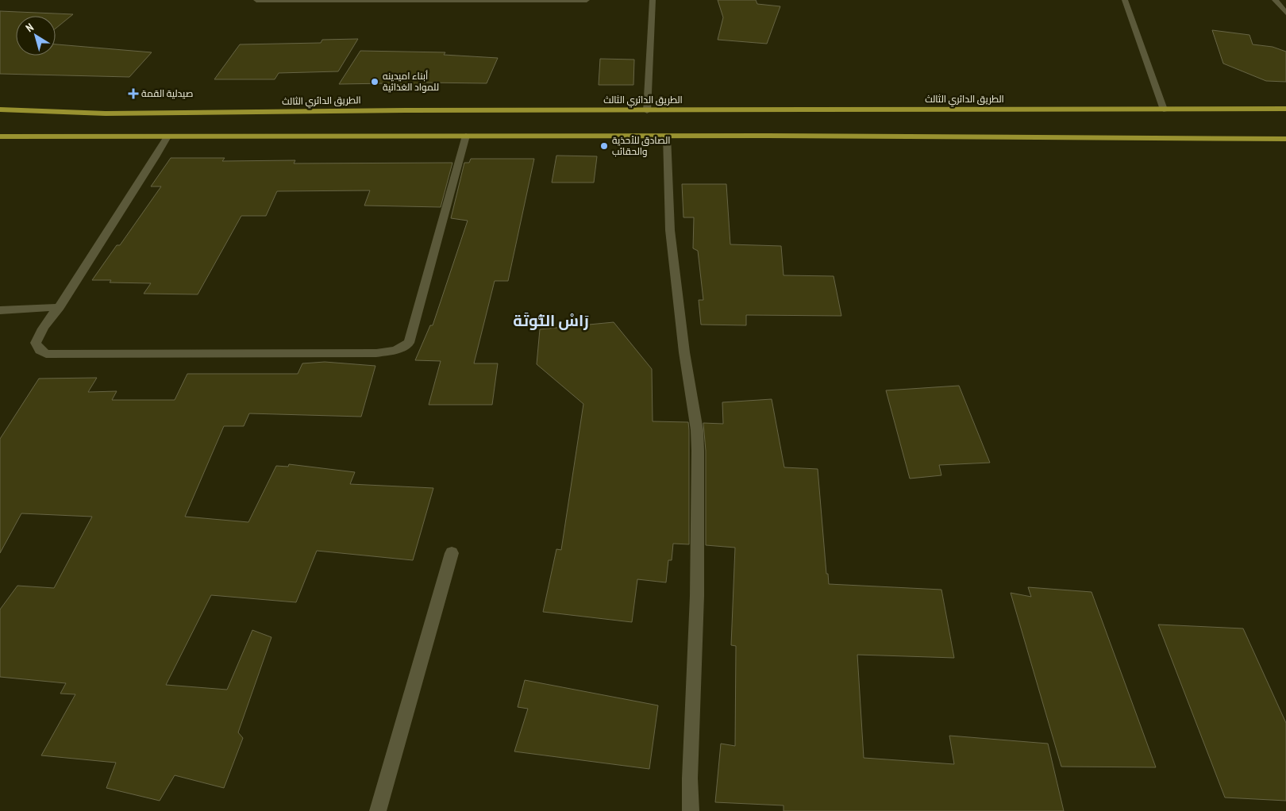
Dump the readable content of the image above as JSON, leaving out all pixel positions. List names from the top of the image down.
{
  "streets": {
    "main road": ["الطريق الدائري الثالث"]
  },
  "districts": ["رَاسْ التُّوتَة"],
  "places": {
    "other": ["أبناء اميدينه للمواد الغذائية", "الصادق للأحذية والحقائب"],
    "health": ["صيدلية القمة"]
  },
  "north": "top left"
}
